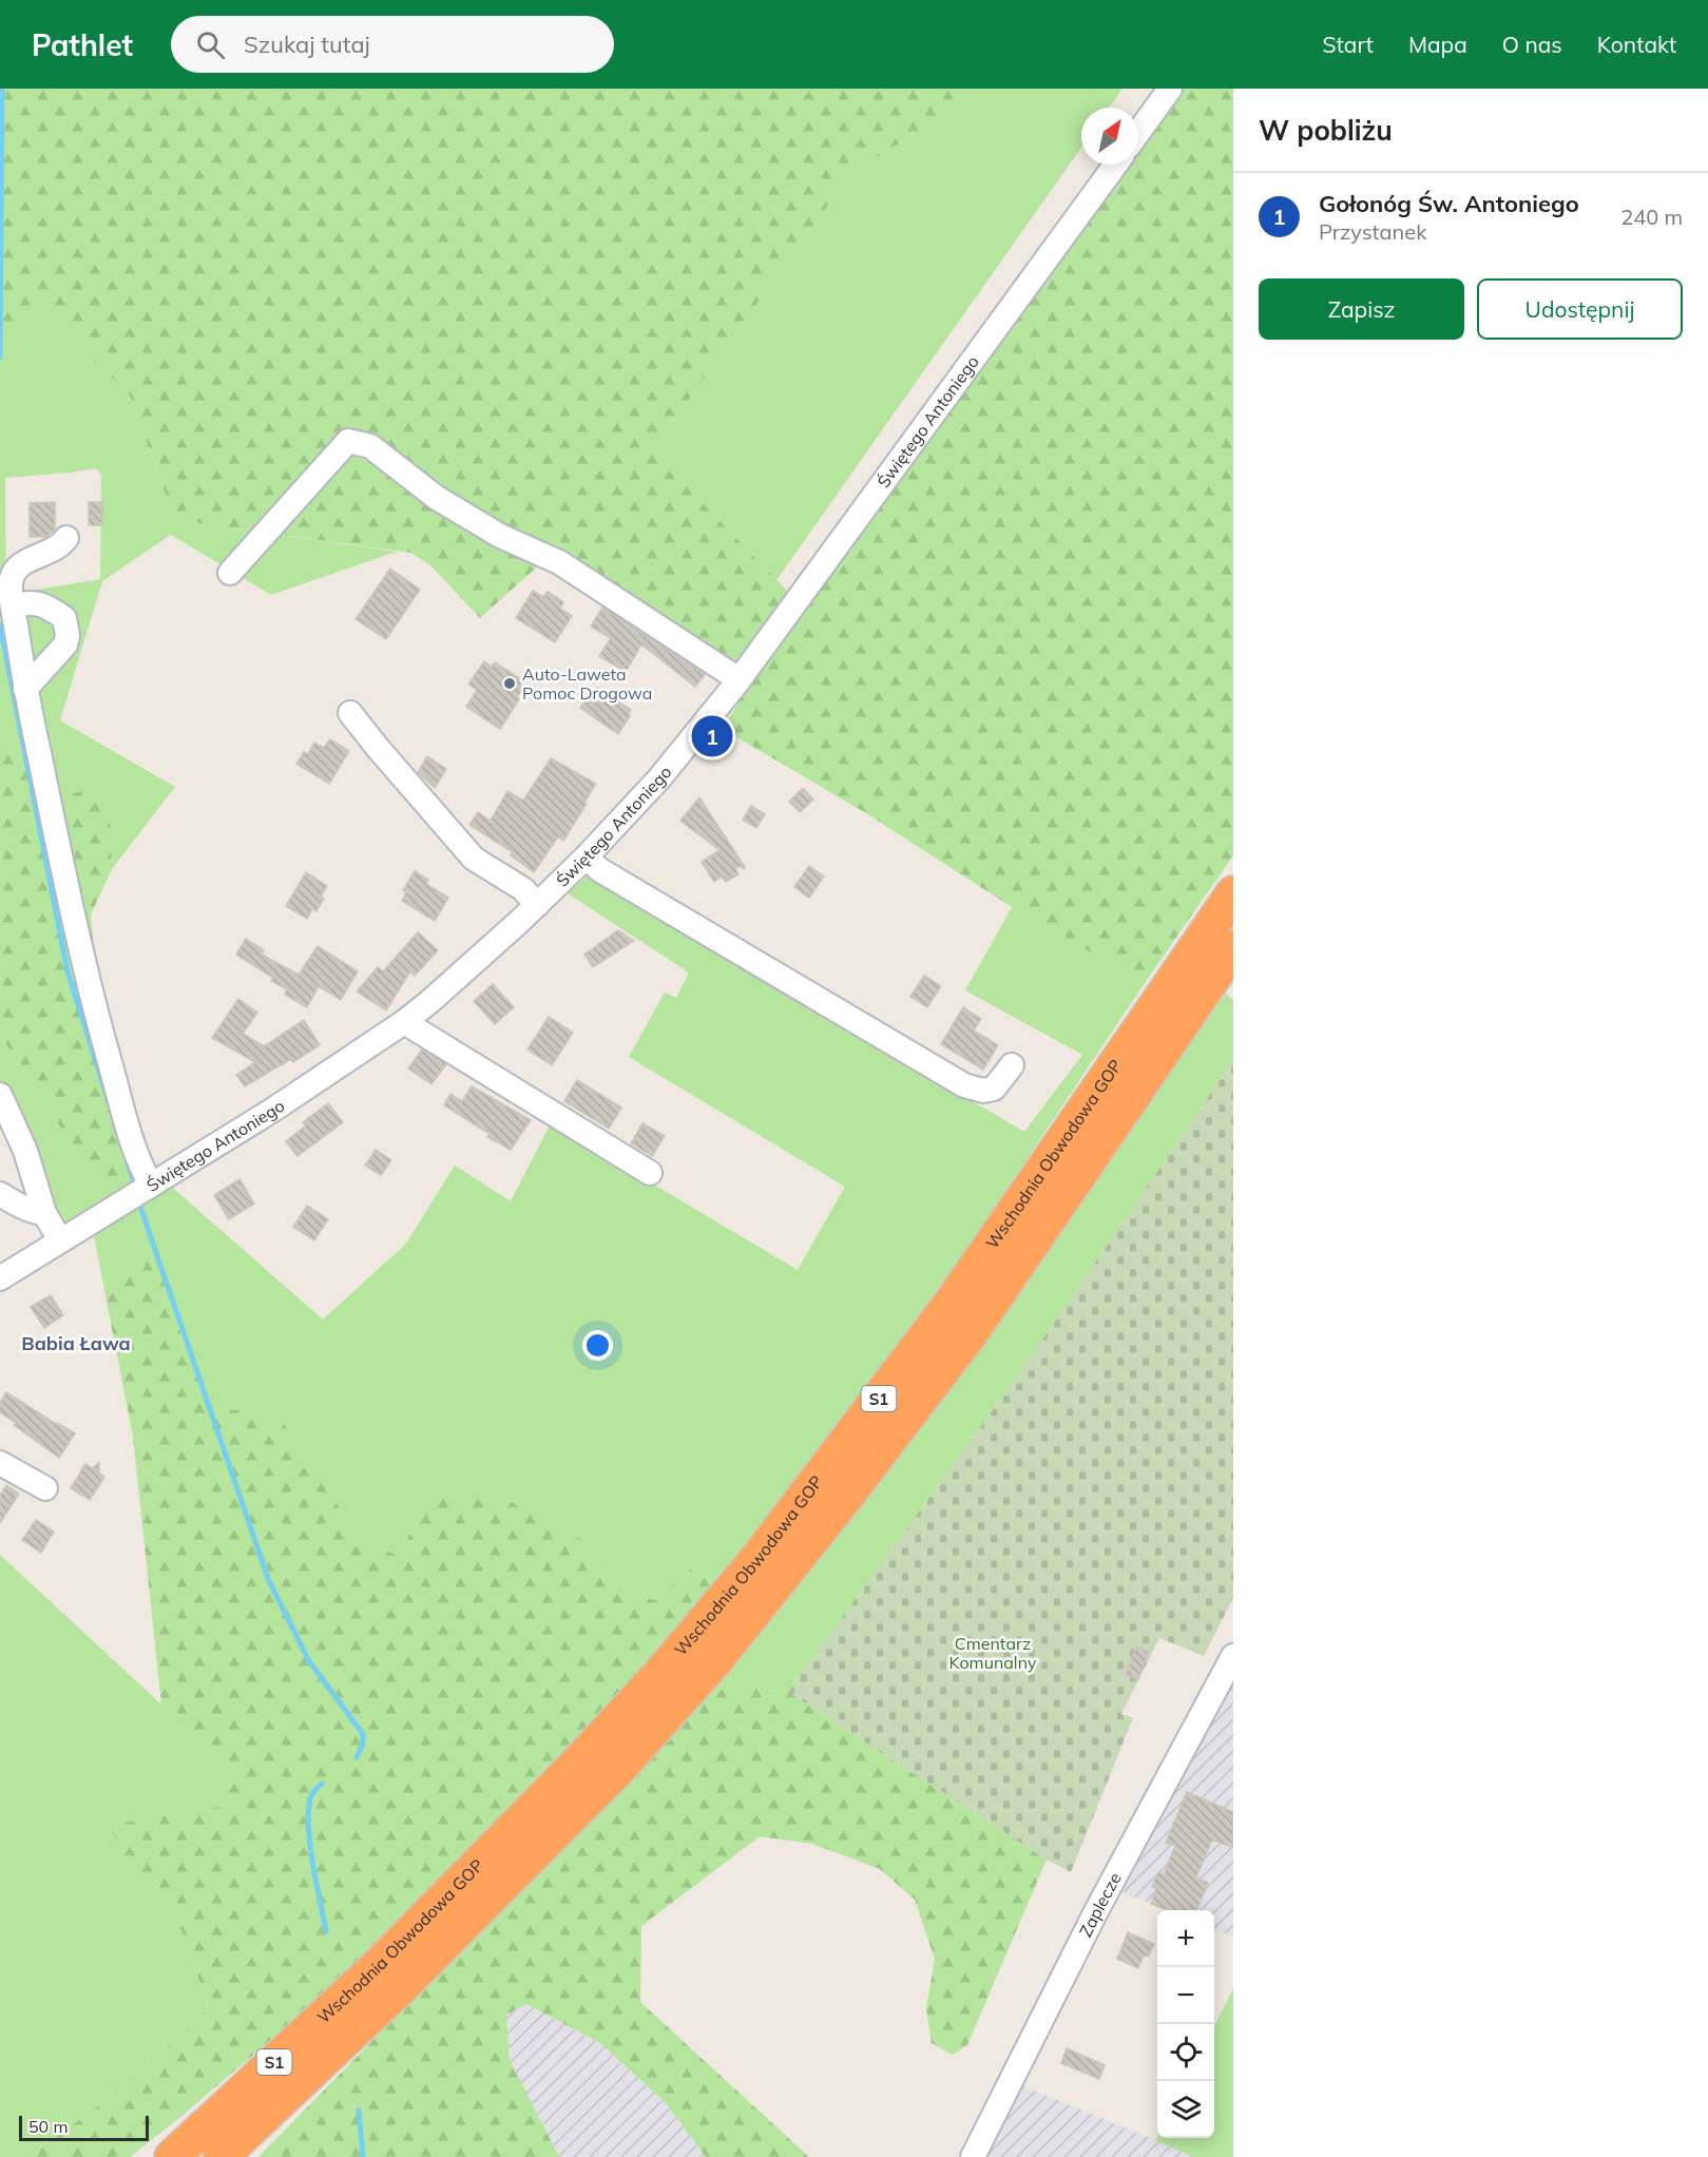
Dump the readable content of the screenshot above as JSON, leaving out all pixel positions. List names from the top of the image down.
{
  "streets": {
    "highway": ["Wschodnia Obwodowa GOP", "S1"],
    "street": ["Świętego Antoniego", "Zaplecze"]
  },
  "districts": ["Babia Ława"],
  "parks": ["Cmentarz Komunalny"],
  "places": ["Auto-Laweta Pomoc Drogowa"],
  "scale_bar": "50 m",
  "north": "top right",
  "page": {
    "header": "Pathlet",
    "search": "Szukaj tutaj",
    "nav": [
      "Start",
      "Mapa",
      "O nas",
      "Kontakt"
    ],
    "heading": "W pobliżu",
    "list": [
      {
        "mark": "1",
        "name": "Gołonóg Św. Antoniego",
        "note": "Przystanek",
        "value": "240 m"
      }
    ],
    "buttons": ["Zapisz", "Udostępnij"],
    "pins": "1",
    "map_buttons": ["+", "−"],
    "scale": "50 m"
  }
}
